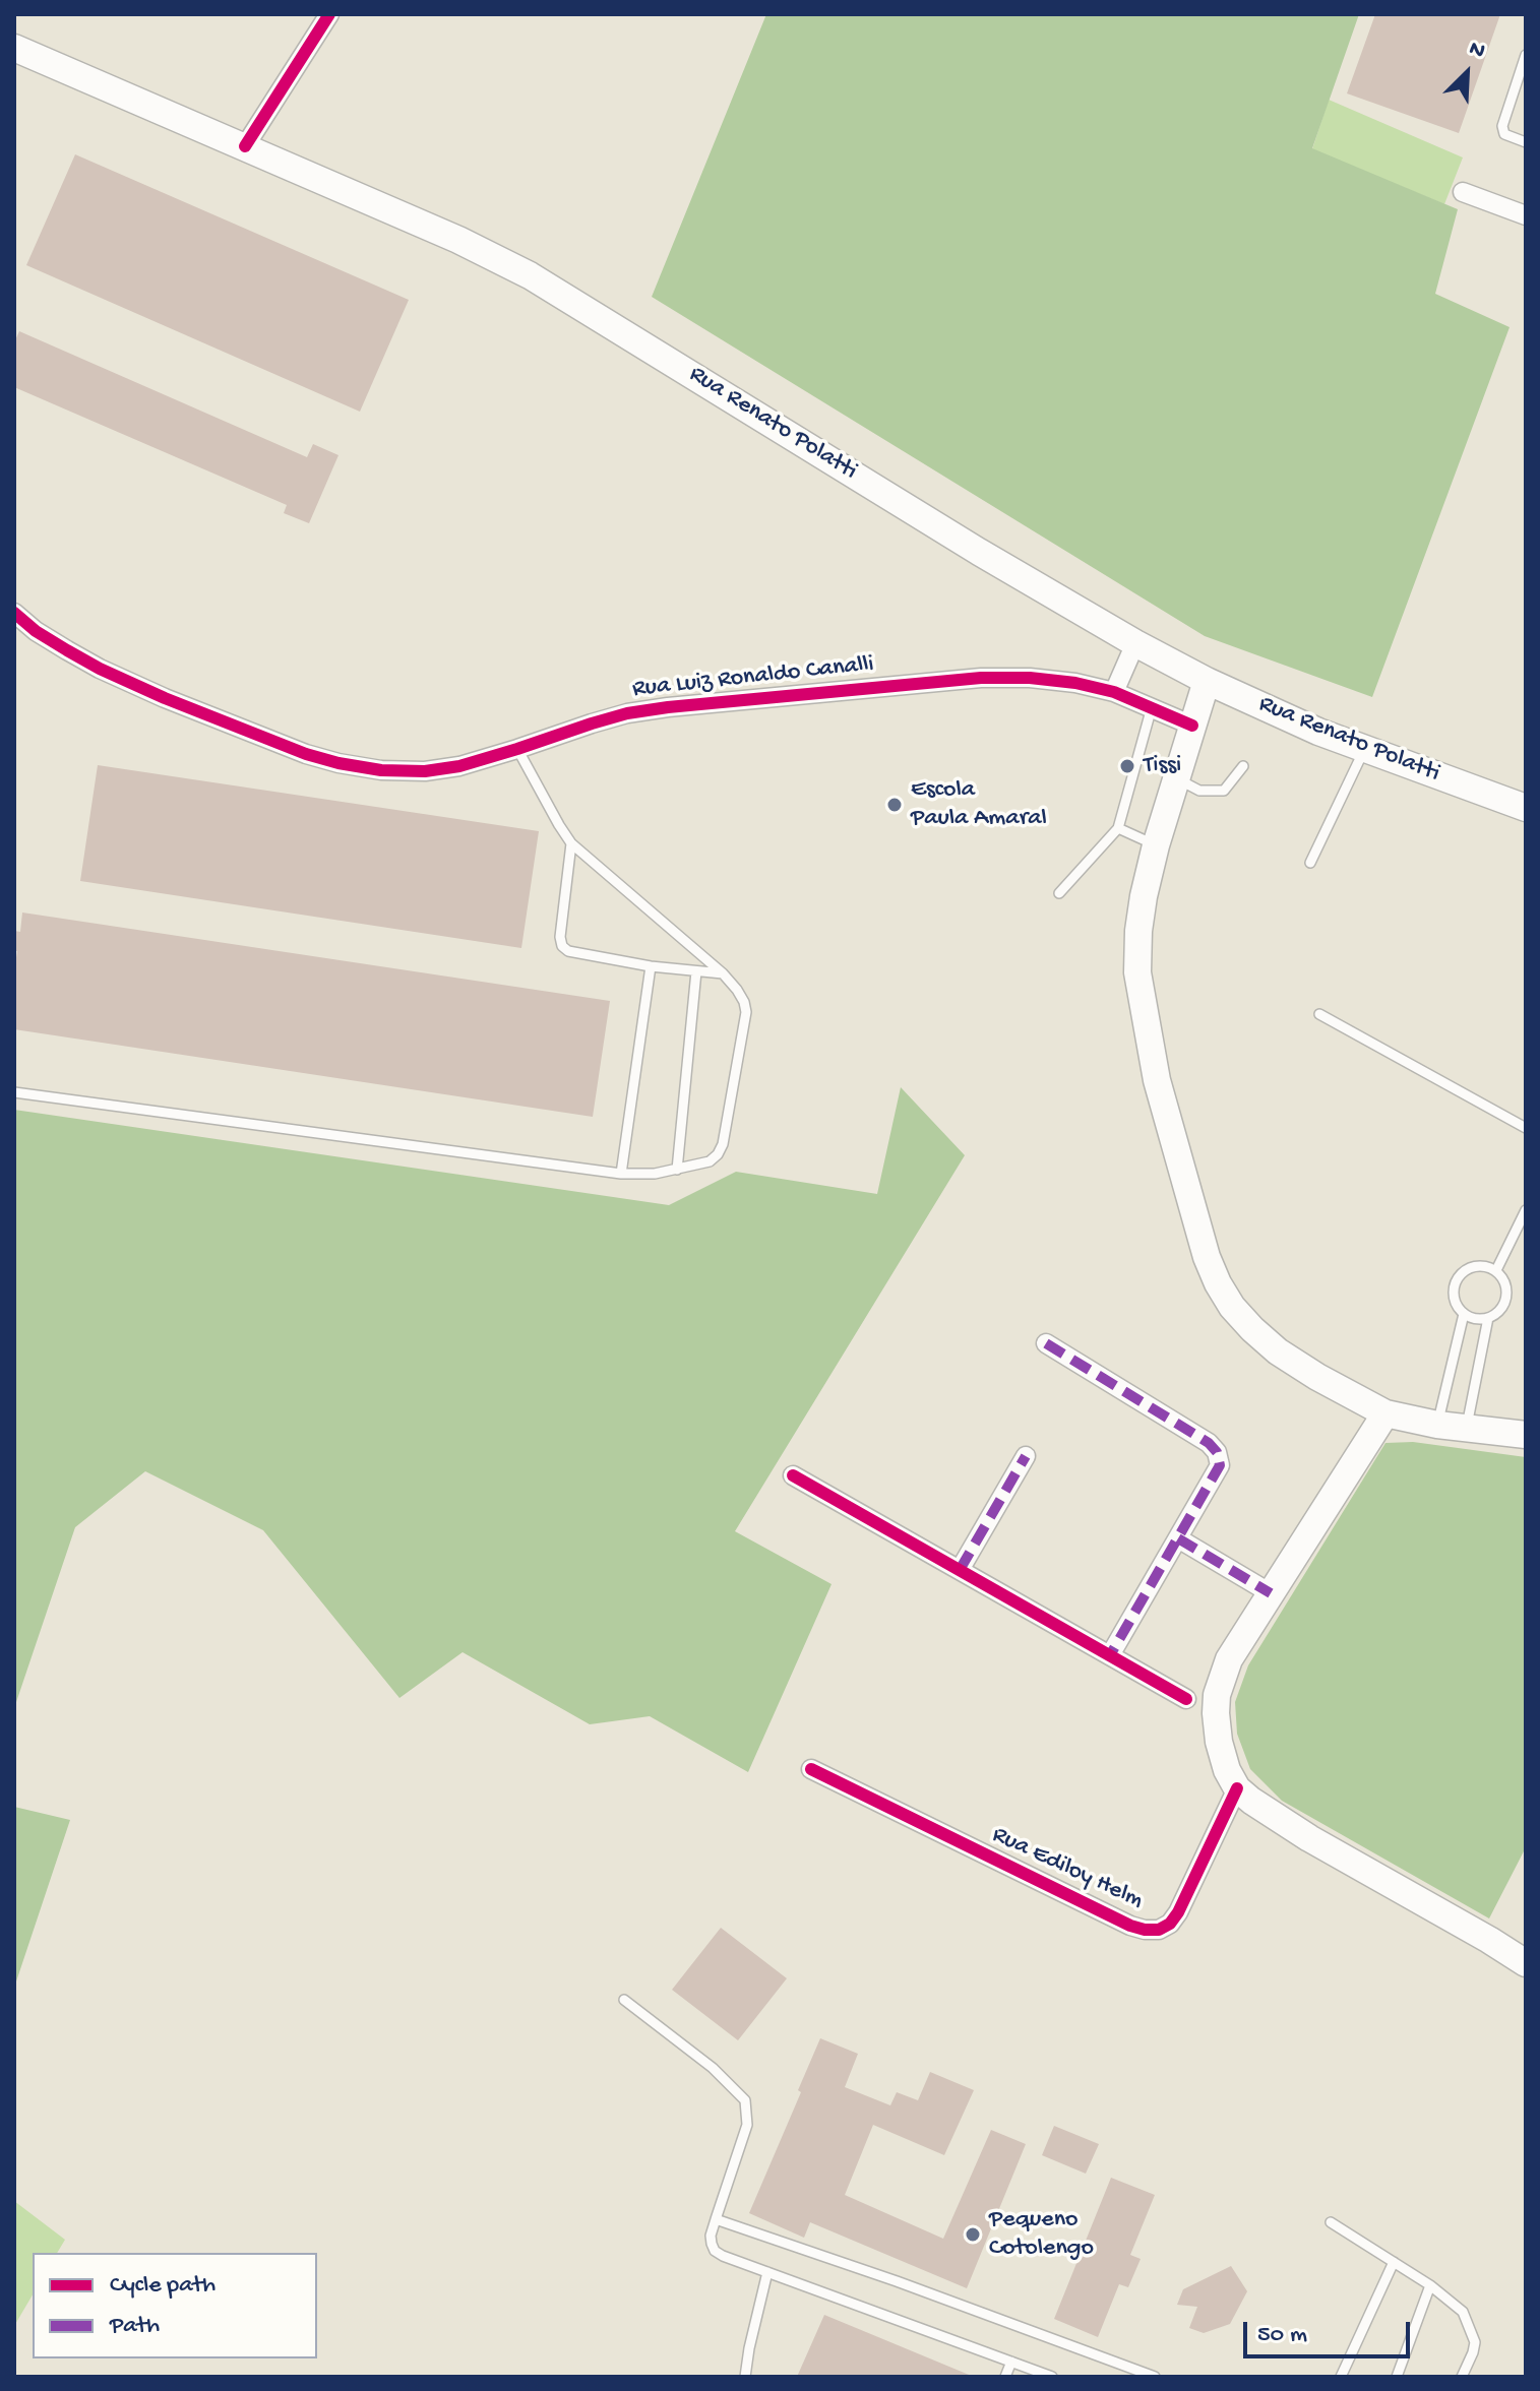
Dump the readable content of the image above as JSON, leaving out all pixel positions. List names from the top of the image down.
{
  "streets": {
    "main road": ["Rua Renato Polatti"],
    "street": ["Rua Luiz Ronaldo Canalli", "Rua Ediloy Helm"]
  },
  "places": ["Tissi", "Escola Paula Amaral", "Pequeno Cotolengo"],
  "legend": ["Cycle path", "Path"],
  "scale_bar": "50 m",
  "north": "top right"
}
